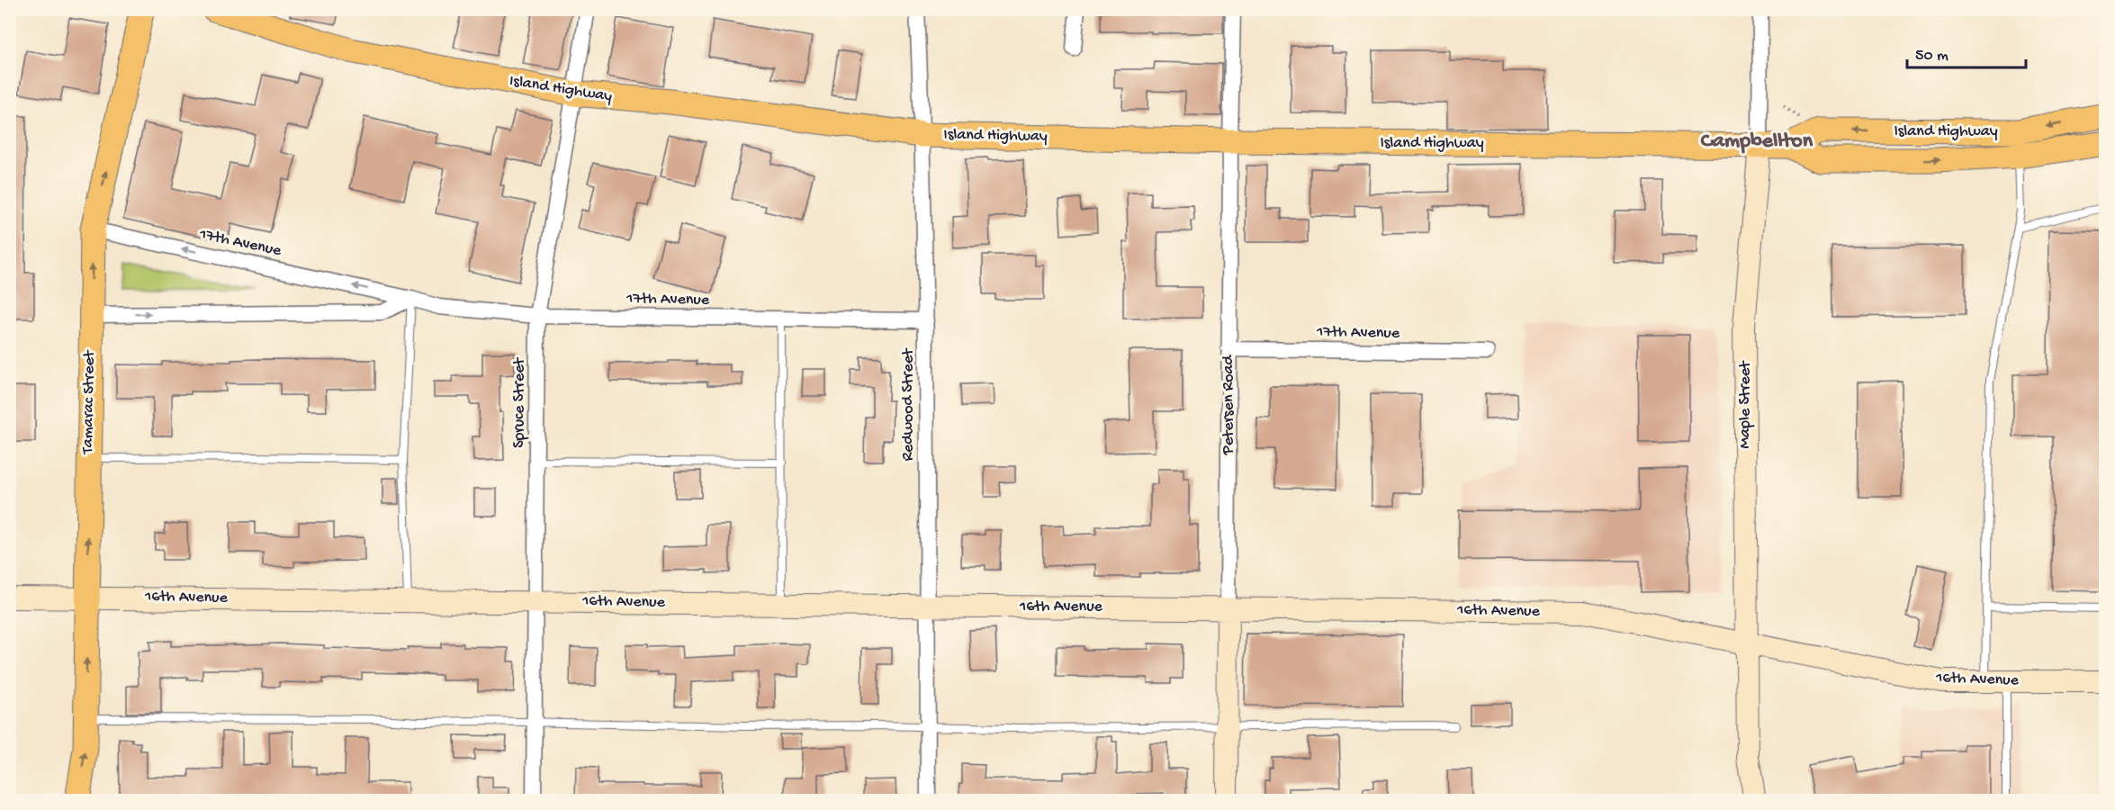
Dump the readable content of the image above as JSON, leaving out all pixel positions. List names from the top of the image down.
{
  "streets": {
    "main road": ["Island Highway", "Tamarac Street"],
    "street": [
      "17th Avenue",
      "Spruce Street",
      "Redwood Street",
      "Petersen Road",
      "Maple Street",
      "16th Avenue"
    ]
  },
  "crossings": [
    ["Island Highway", "Spruce Street"],
    ["Island Highway", "Redwood Street"],
    ["Island Highway", "Petersen Road"],
    ["Island Highway", "Maple Street"],
    ["17th Avenue", "Tamarac Street"],
    ["17th Avenue", "Spruce Street"],
    ["17th Avenue", "Redwood Street"],
    ["17th Avenue", "Petersen Road"],
    ["Tamarac Street", "16th Avenue"],
    ["Spruce Street", "16th Avenue"],
    ["Redwood Street", "16th Avenue"],
    ["Petersen Road", "16th Avenue"],
    ["Maple Street", "16th Avenue"]
  ],
  "one_way": ["Tamarac Street"],
  "districts": ["Campbellton"],
  "scale_bar": "50 m"
}
